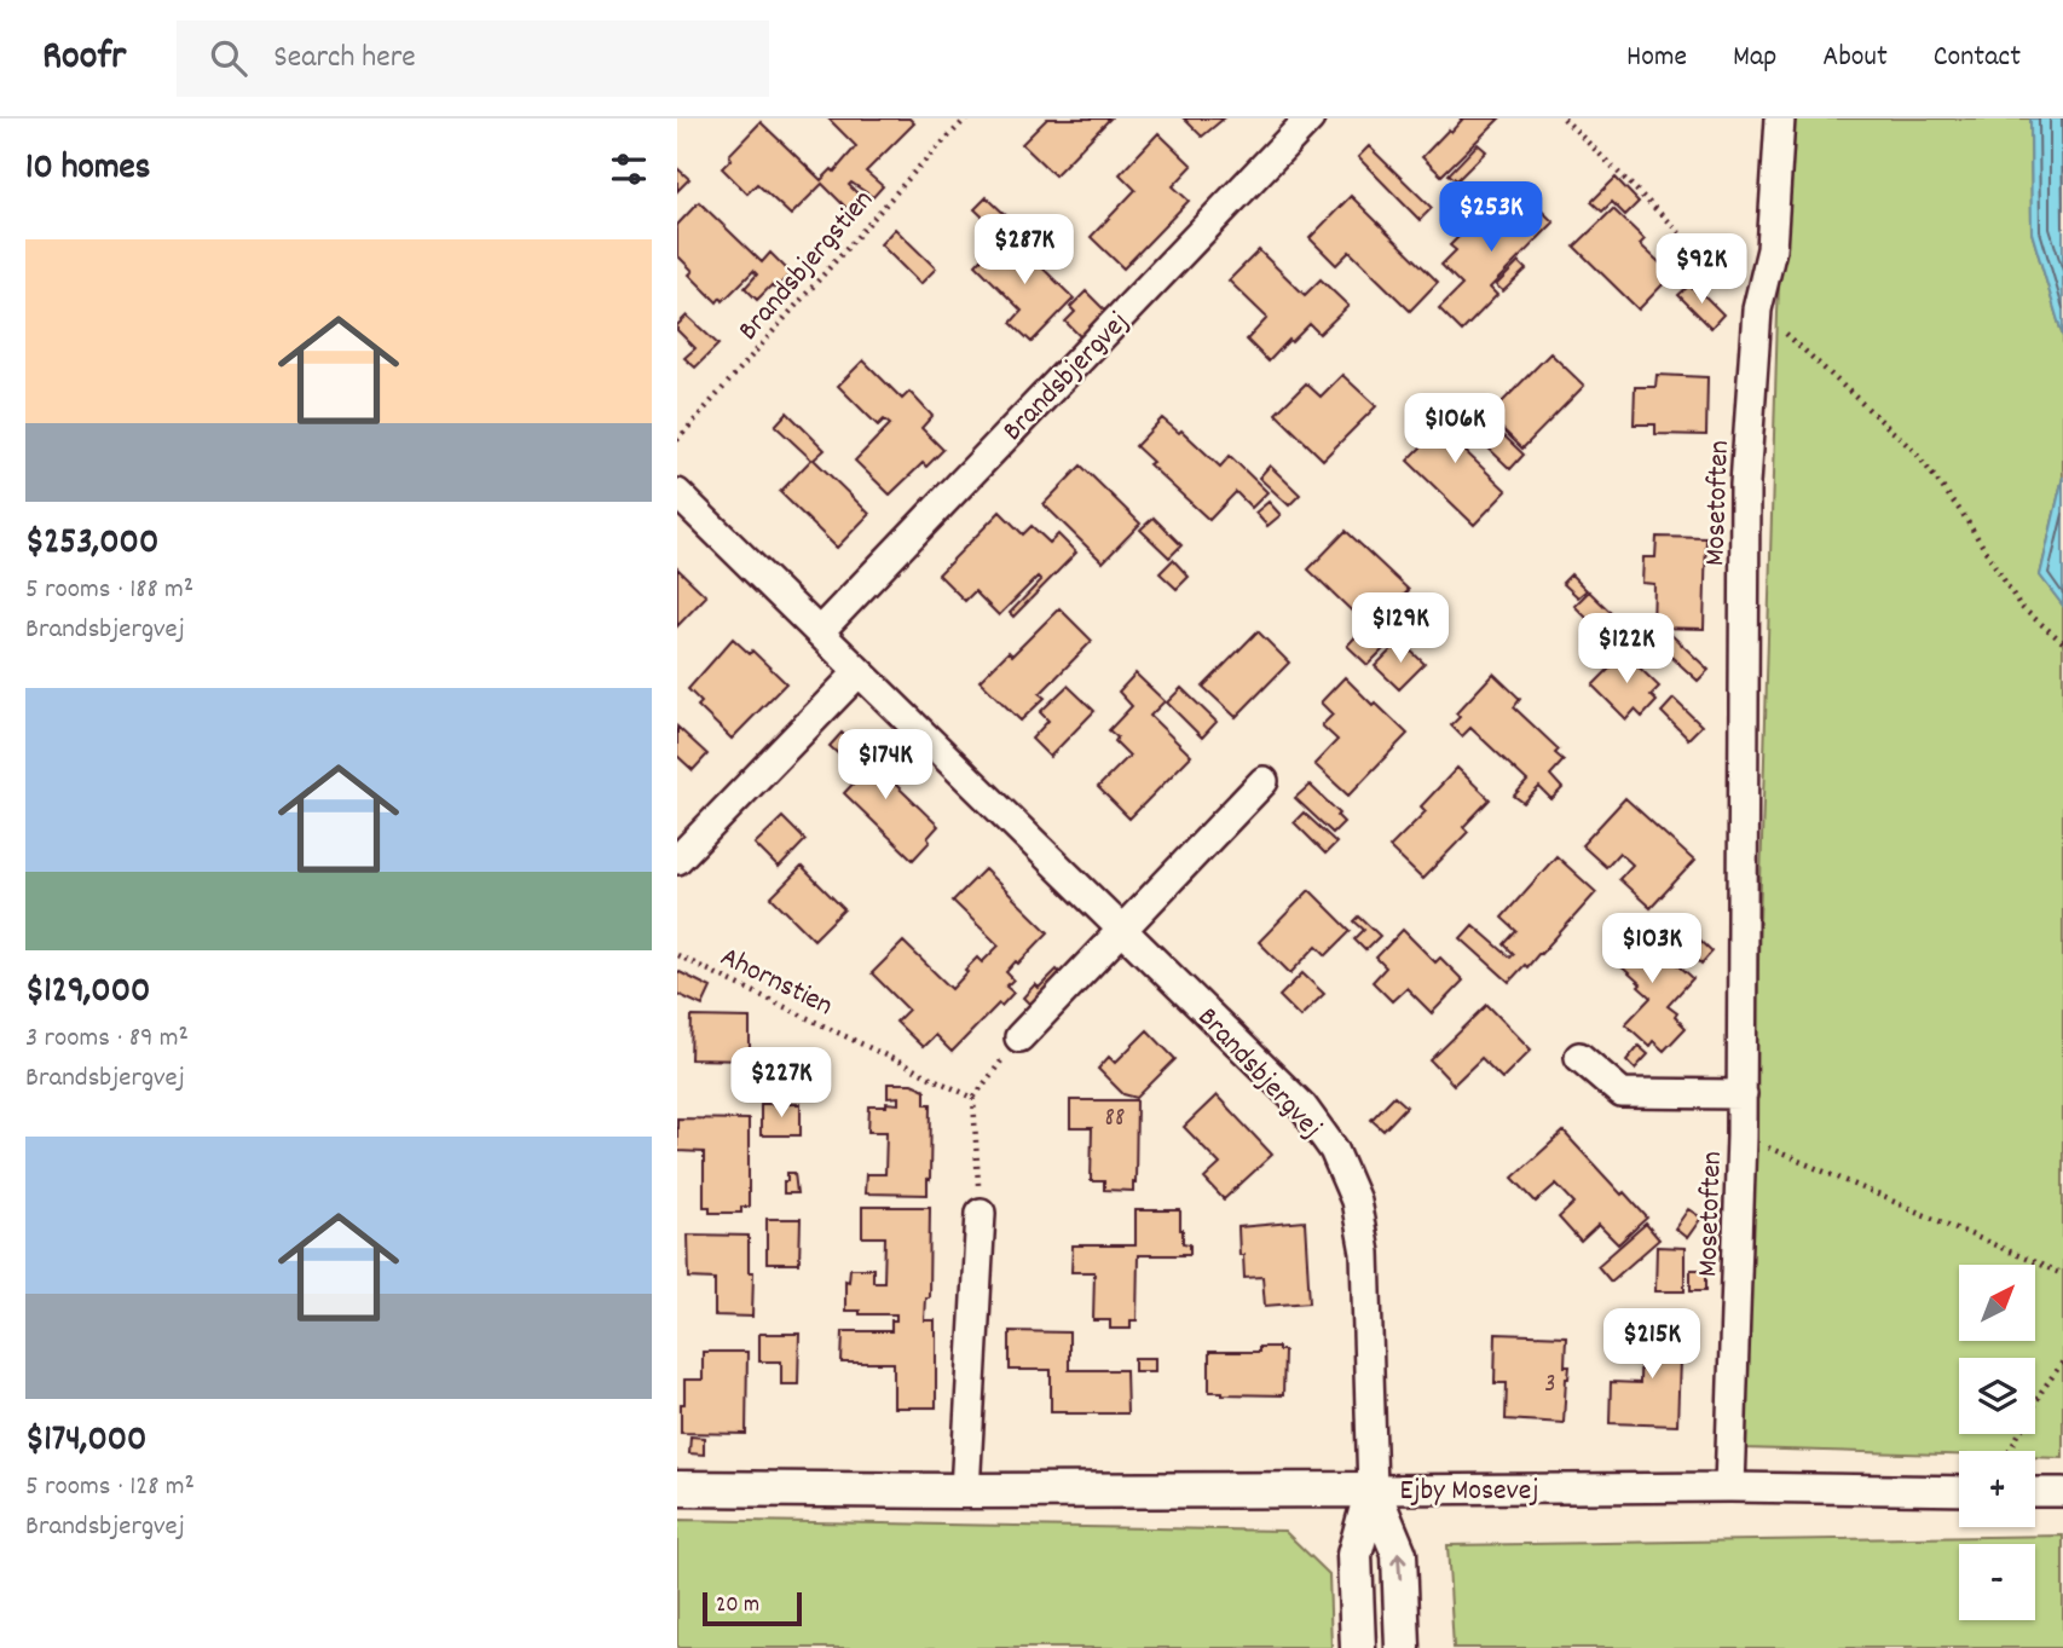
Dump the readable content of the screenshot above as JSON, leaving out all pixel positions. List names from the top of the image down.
{
  "streets": {
    "street": ["Brandsbjergvej", "Mosetoften", "Ejby Mosevej"],
    "path": ["Brandsbjergstien", "Ahornstien"]
  },
  "crossings": [
    ["Brandsbjergvej", "Ejby Mosevej"],
    ["Mosetoften", "Ejby Mosevej"]
  ],
  "house_numbers": ["88", "3"],
  "scale_bar": "20 m",
  "north": "top right",
  "page": {
    "header": "Roofr",
    "search": "Search here",
    "nav": [
      "Home",
      "Map",
      "About",
      "Contact"
    ],
    "heading": "10 homes",
    "price": [
      "$253K",
      "$287K",
      "$92K",
      "$106K",
      "$129K",
      "$122K",
      "$174K",
      "$103K",
      "$227K",
      "$215K"
    ],
    "list": [
      {
        "name": "$253,000",
        "note": "5 rooms · 188 m² · Brandsbjergvej"
      },
      {
        "name": "$129,000",
        "note": "3 rooms · 89 m² · Brandsbjergvej"
      },
      {
        "name": "$174,000",
        "note": "5 rooms · 128 m² · Brandsbjergvej"
      }
    ],
    "map_buttons": ["+", "−"],
    "scale": "20 m"
  }
}
